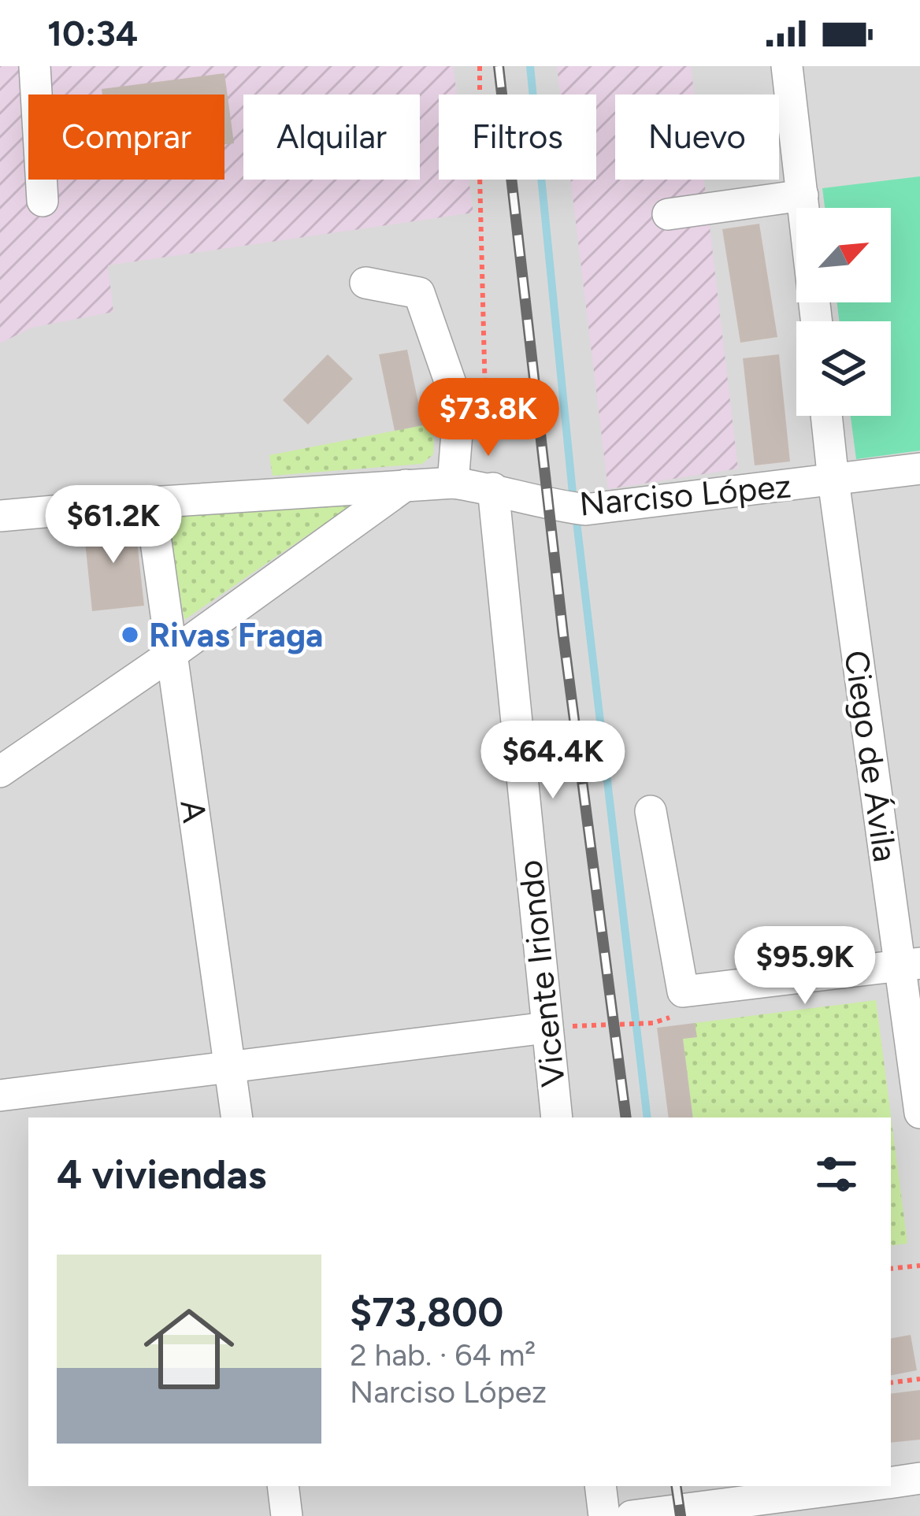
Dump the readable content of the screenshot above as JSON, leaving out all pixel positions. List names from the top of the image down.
{
  "streets": {
    "street": [
      "Narciso López",
      "Ciego de Ávila",
      "A",
      "Vicente Iriondo"
    ]
  },
  "crossings": [
    ["Narciso López", "Ciego de Ávila"],
    ["Narciso López", "A"],
    ["Narciso López", "Vicente Iriondo"]
  ],
  "places": ["Rivas Fraga"],
  "north": "top right",
  "page": {
    "status": "10:34",
    "chip": [
      "Comprar",
      "Alquilar",
      "Filtros",
      "Nuevo"
    ],
    "price": [
      "$73.8K",
      "$61.2K",
      "$64.4K",
      "$95.9K"
    ],
    "heading": "4 viviendas",
    "list": [
      {
        "name": "$73,800",
        "note": "2 hab. · 64 m² · Narciso López"
      }
    ]
  }
}
